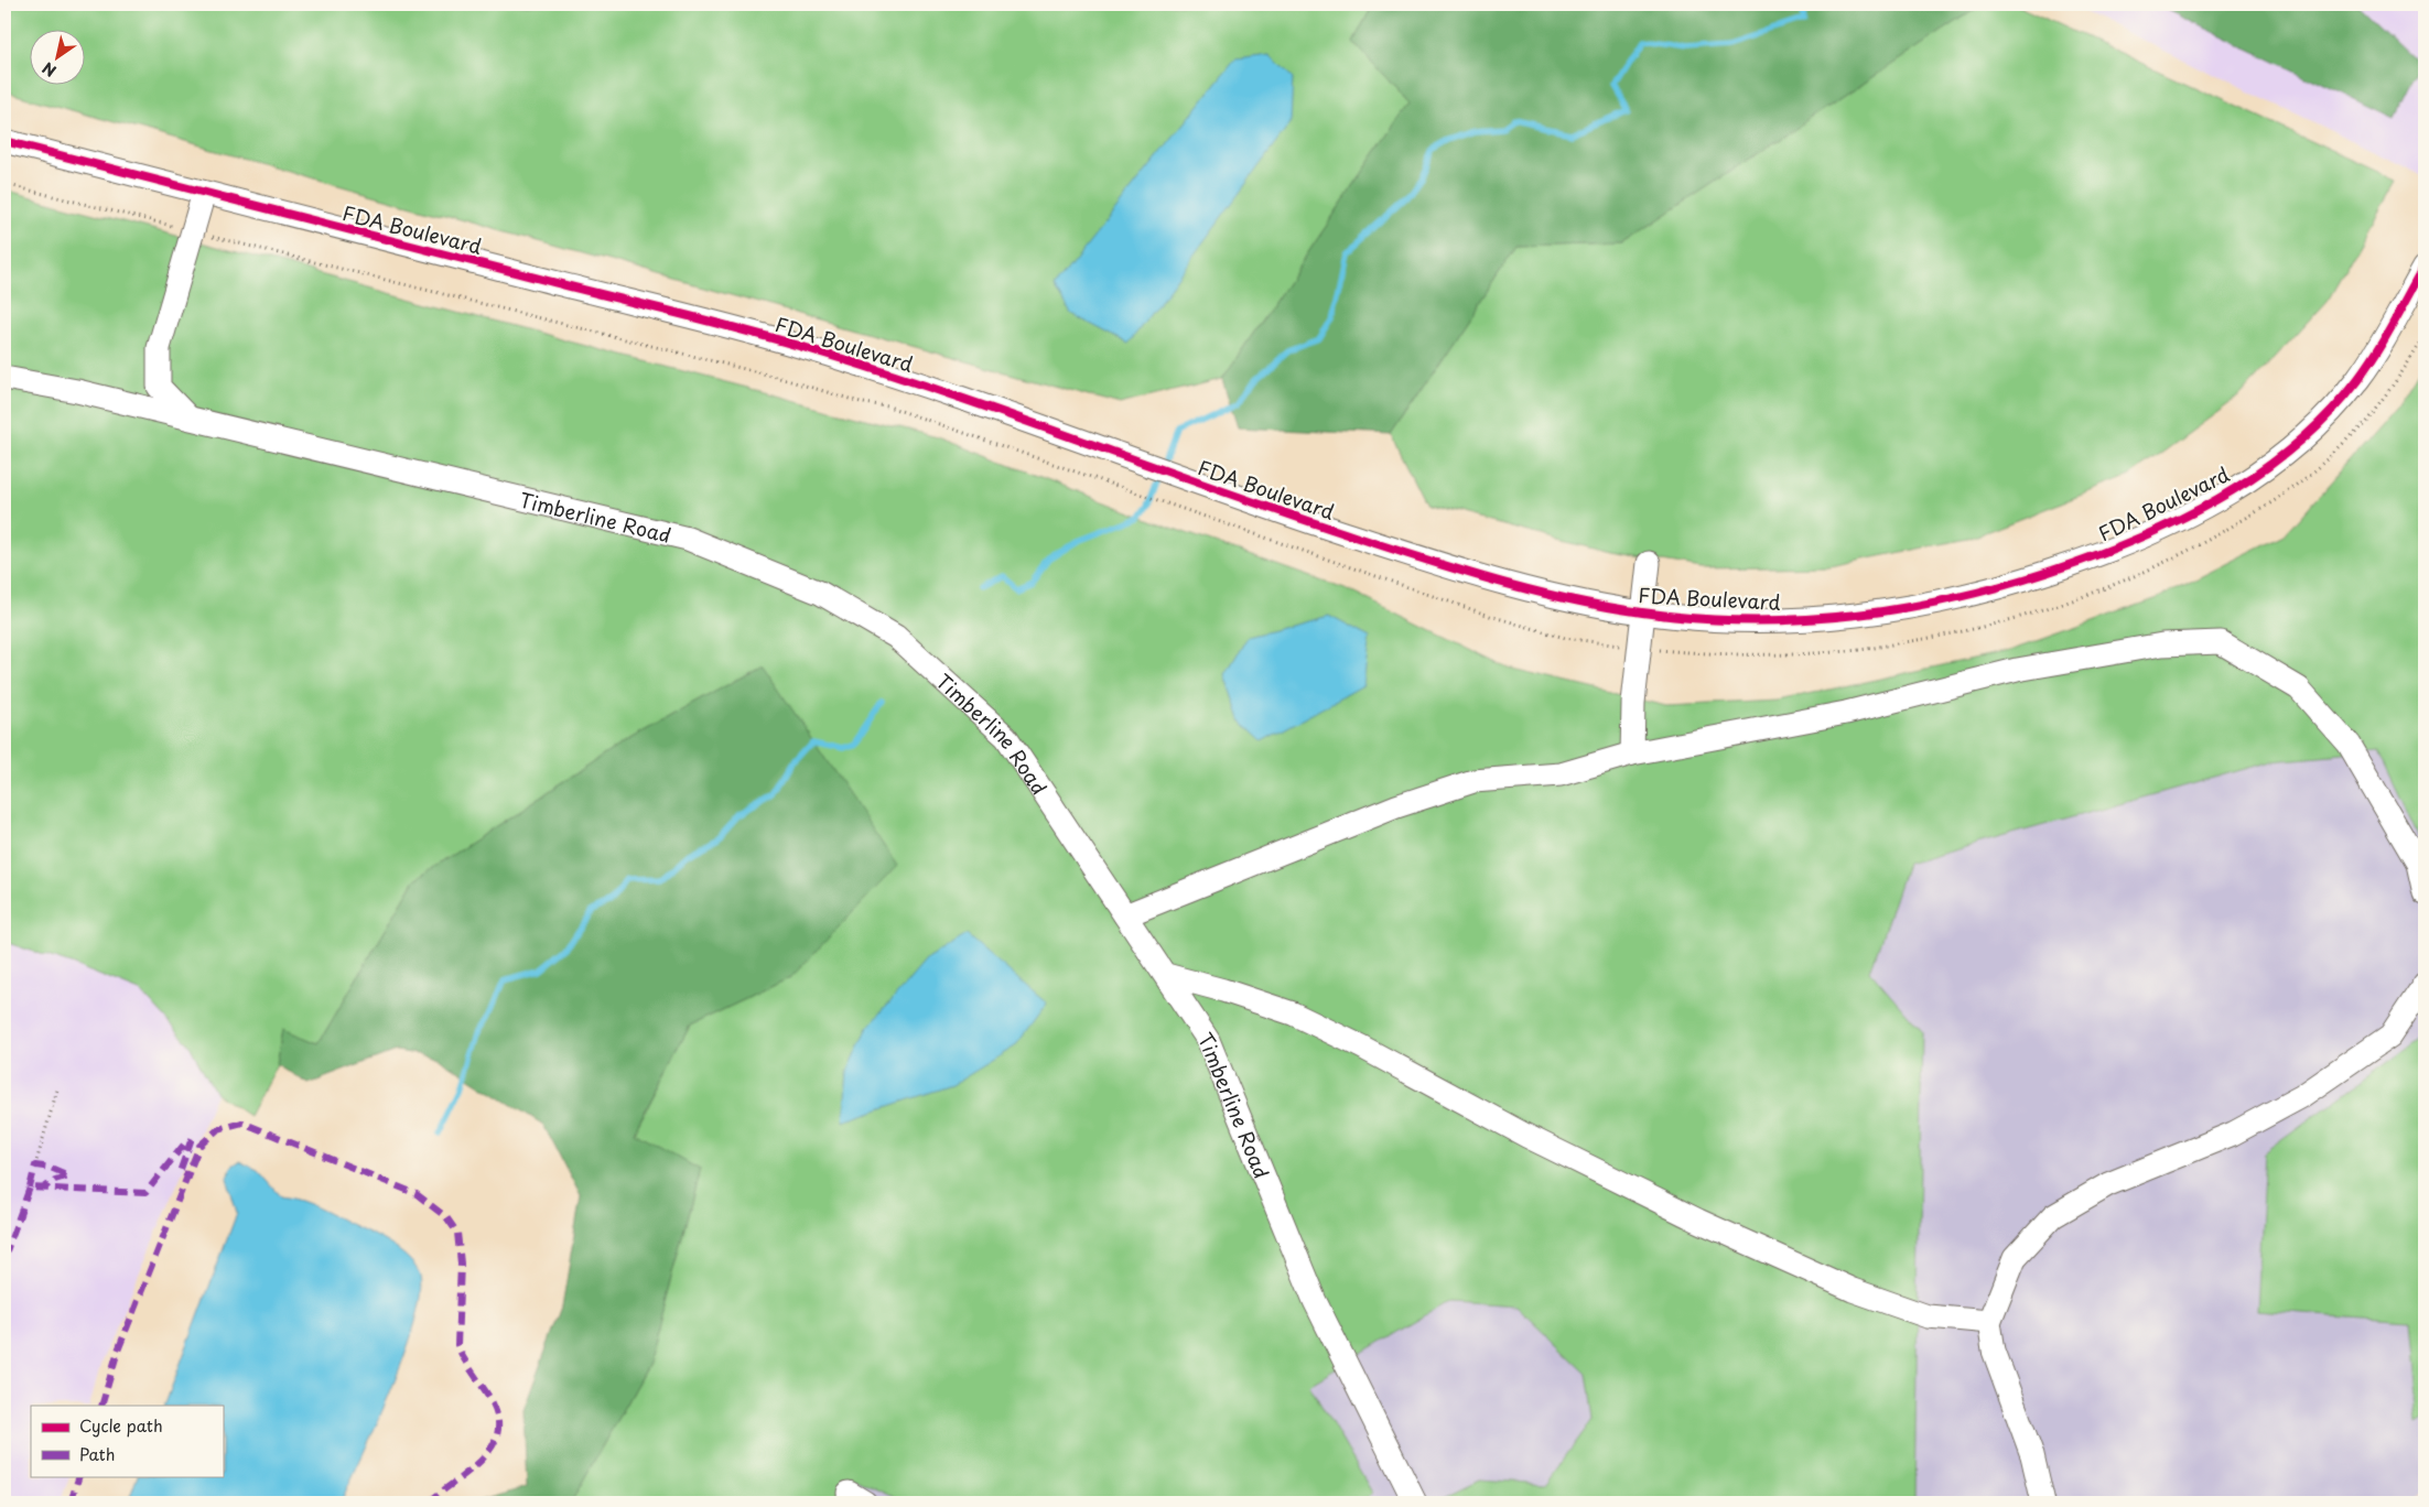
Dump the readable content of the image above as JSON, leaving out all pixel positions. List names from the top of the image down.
{
  "streets": {
    "street": ["FDA Boulevard", "Timberline Road"]
  },
  "legend": ["Cycle path", "Path"],
  "north": "bottom left"
}
